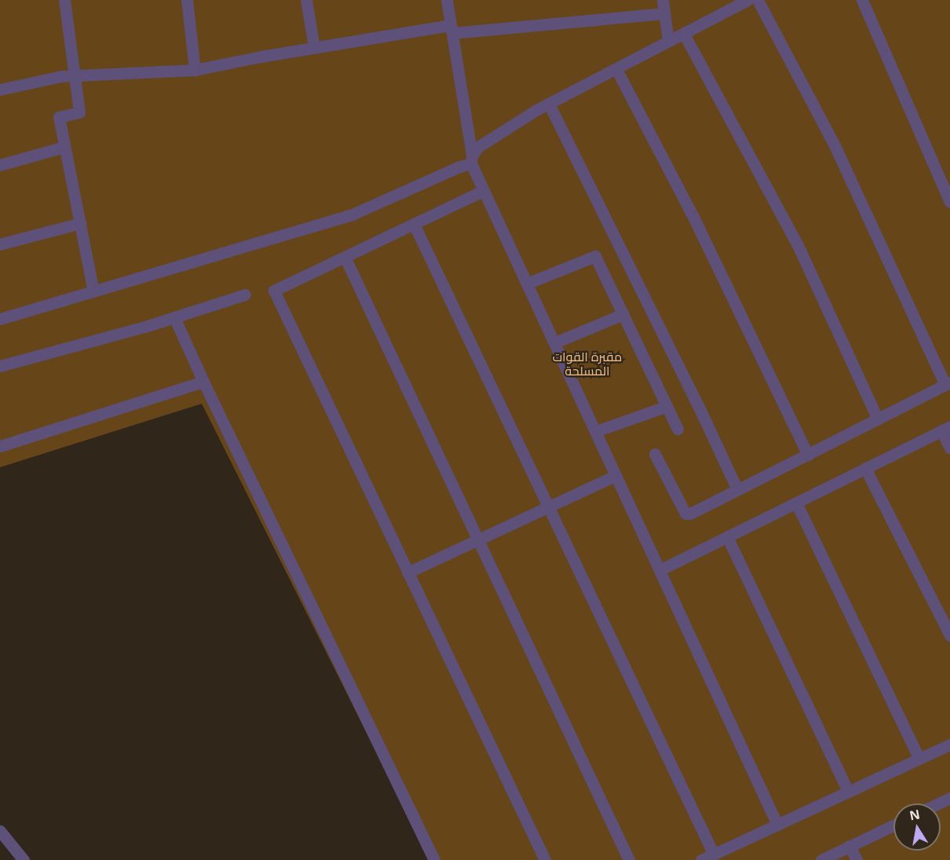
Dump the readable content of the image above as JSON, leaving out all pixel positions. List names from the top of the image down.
{
  "parks": ["مقبرة القوات المسلحة"],
  "north": "top"
}
